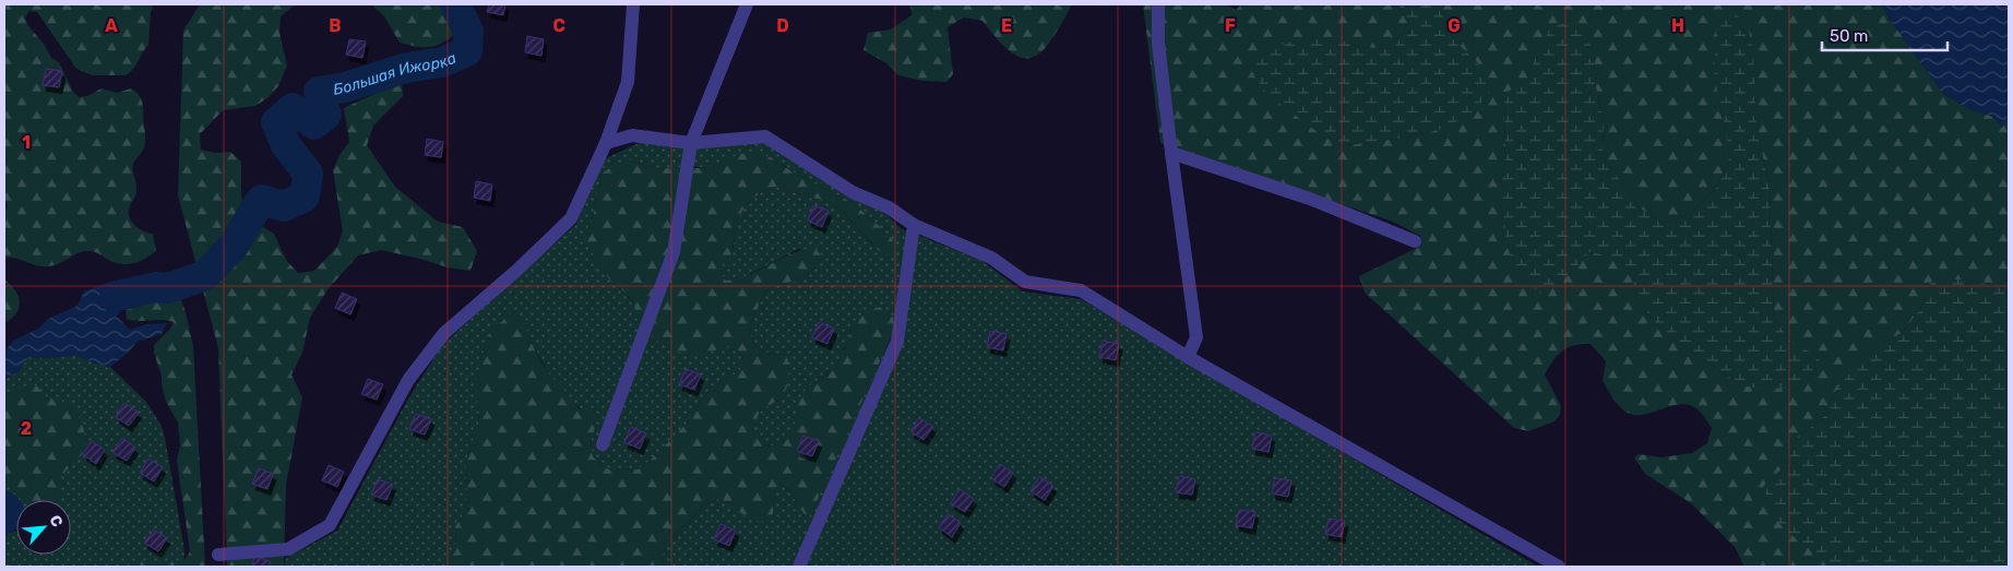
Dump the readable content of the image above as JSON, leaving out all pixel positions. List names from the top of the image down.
{
  "water": ["Большая Ижорка"],
  "scale_bar": "50 m",
  "north": "top right",
  "grid": {
    "columns": [
      "A",
      "B",
      "C",
      "D",
      "E",
      "F",
      "G",
      "H"
    ],
    "rows": ["1", "2"]
  }
}
